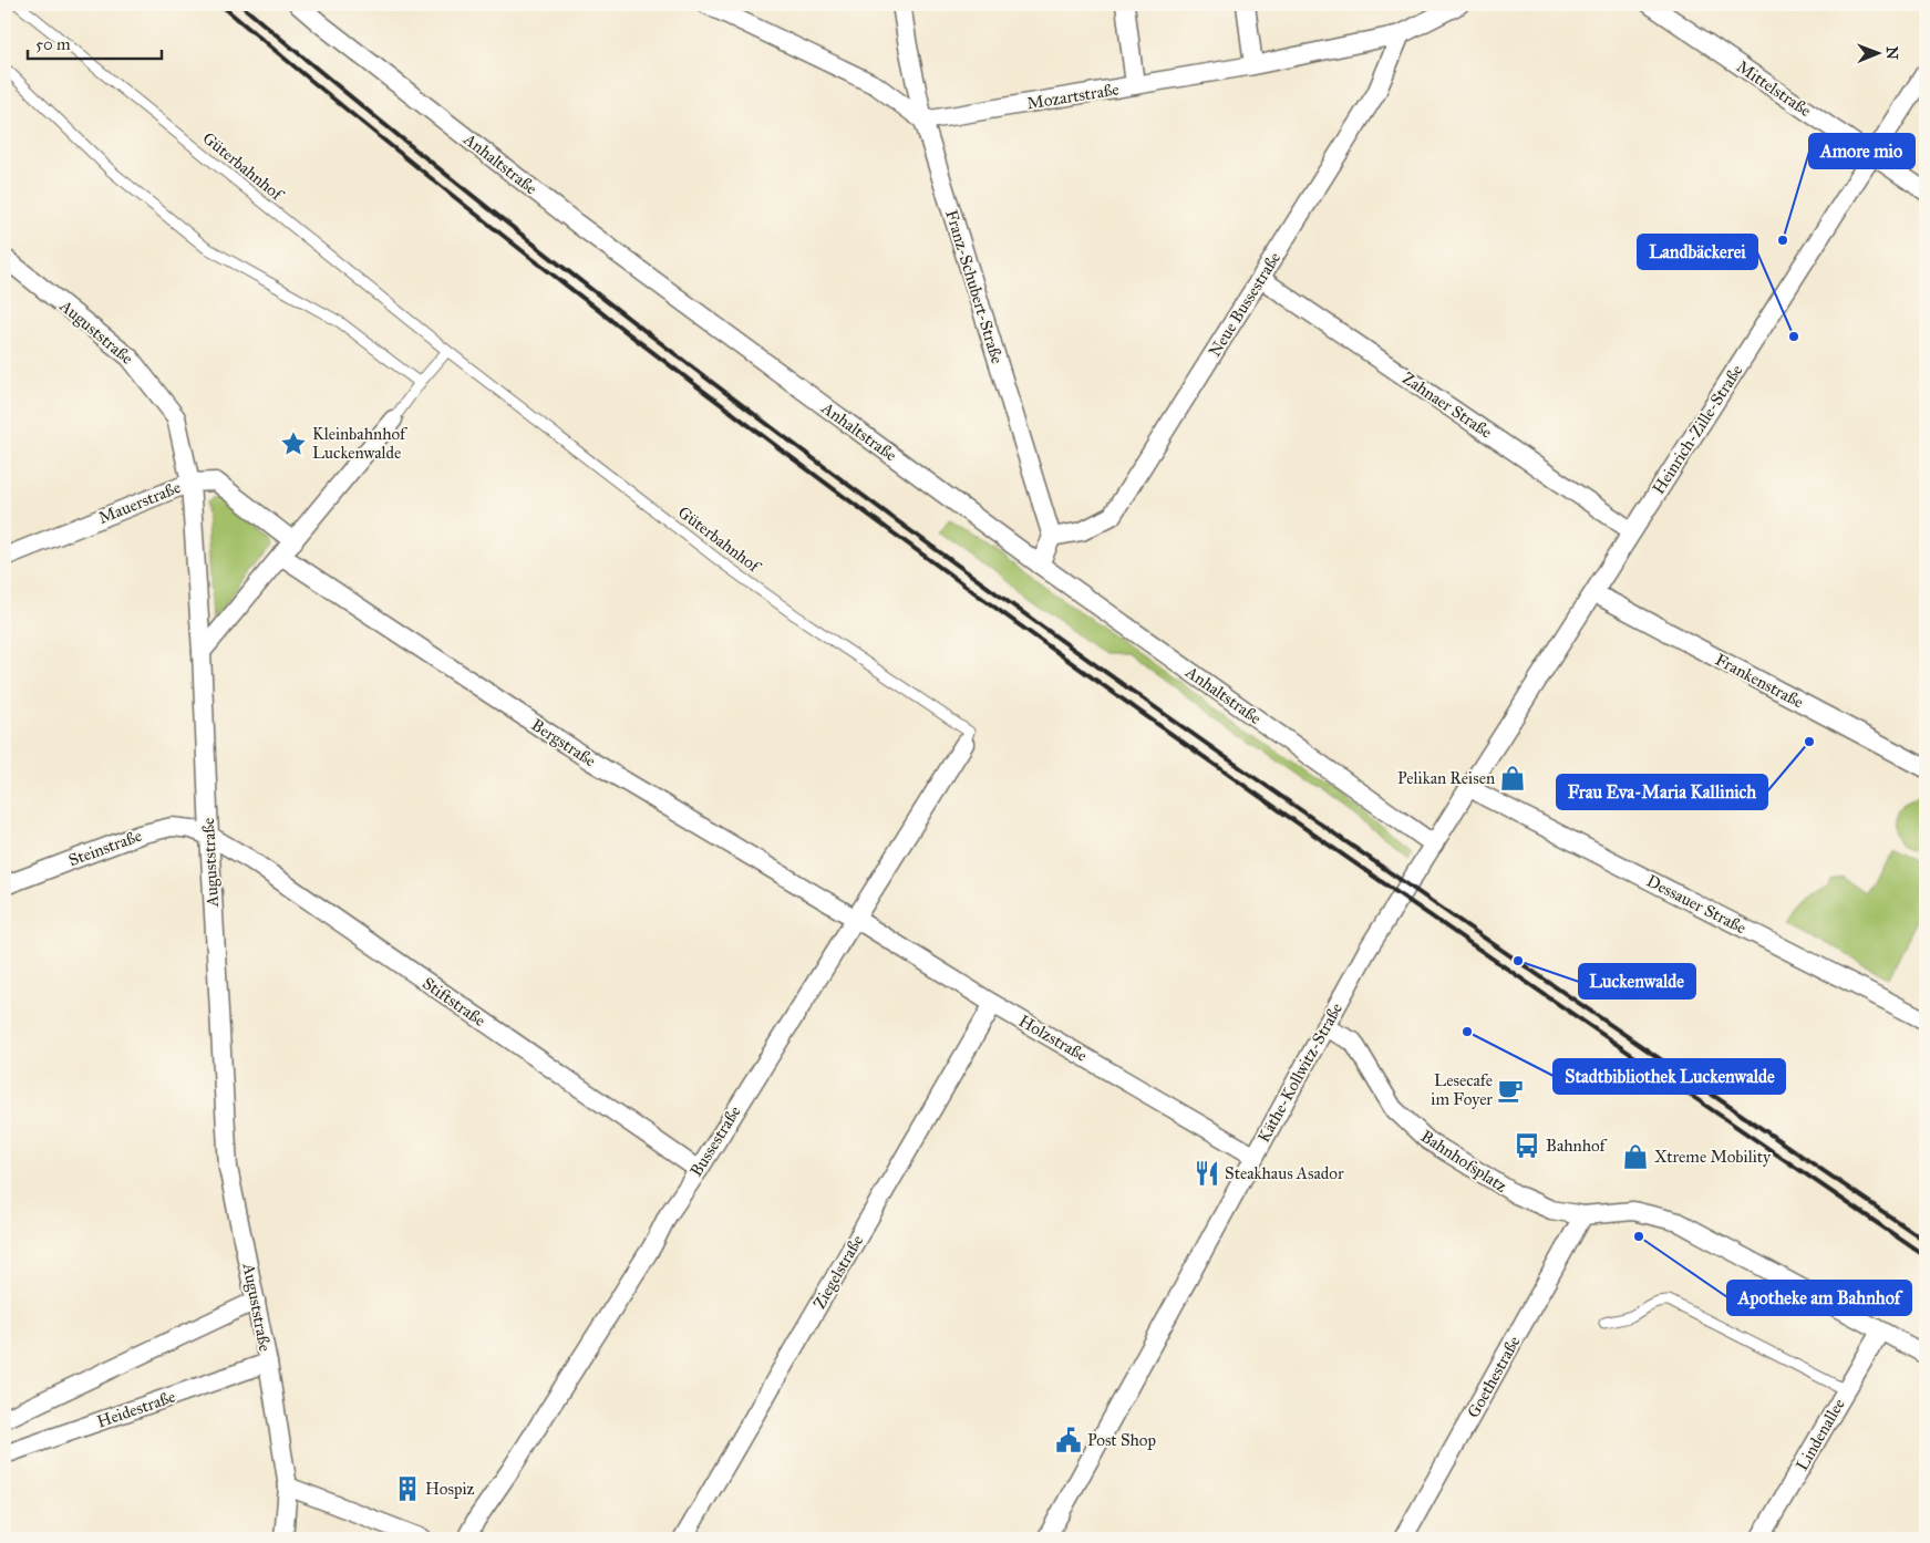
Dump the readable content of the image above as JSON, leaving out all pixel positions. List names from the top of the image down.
{
  "streets": {
    "street": [
      "Mittelstraße",
      "Mozartstraße",
      "Anhaltstraße",
      "Franz-Schubert-Straße",
      "Neue Bussestraße",
      "Auguststraße",
      "Zahnaer Straße",
      "Heinrich-Zille-Straße",
      "Mauerstraße",
      "Frankenstraße",
      "Bergstraße",
      "Steinstraße",
      "Dessauer Straße",
      "Stiftstraße",
      "Holzstraße",
      "Käthe-Kollwitz-Straße",
      "Bussestraße",
      "Bahnhofsplatz",
      "Ziegelstraße",
      "Goethestraße",
      "Heidestraße",
      "Lindenallee"
    ],
    "lane": ["Güterbahnhof"]
  },
  "crossings": [
    ["Mittelstraße", "Heinrich-Zille-Straße"],
    ["Mozartstraße", "Franz-Schubert-Straße"],
    ["Mozartstraße", "Neue Bussestraße"],
    ["Anhaltstraße", "Käthe-Kollwitz-Straße"],
    ["Güterbahnhof", "Bussestraße"],
    ["Franz-Schubert-Straße", "Neue Bussestraße"],
    ["Neue Bussestraße", "Zahnaer Straße"],
    ["Auguststraße", "Mauerstraße"],
    ["Auguststraße", "Steinstraße"],
    ["Auguststraße", "Stiftstraße"],
    ["Auguststraße", "Heidestraße"],
    ["Zahnaer Straße", "Heinrich-Zille-Straße"],
    ["Heinrich-Zille-Straße", "Frankenstraße"],
    ["Heinrich-Zille-Straße", "Dessauer Straße"],
    ["Heinrich-Zille-Straße", "Käthe-Kollwitz-Straße"],
    ["Bergstraße", "Holzstraße"],
    ["Bergstraße", "Bussestraße"],
    ["Steinstraße", "Stiftstraße"],
    ["Dessauer Straße", "Käthe-Kollwitz-Straße"],
    ["Stiftstraße", "Bussestraße"],
    ["Holzstraße", "Käthe-Kollwitz-Straße"],
    ["Holzstraße", "Bussestraße"],
    ["Holzstraße", "Ziegelstraße"],
    ["Käthe-Kollwitz-Straße", "Bahnhofsplatz"],
    ["Bahnhofsplatz", "Goethestraße"],
    ["Bahnhofsplatz", "Lindenallee"]
  ],
  "places": {
    "other": [
      "Amore mio",
      "Landbäckerei",
      "Frau Eva-Maria Kallinich",
      "Luckenwalde",
      "Stadtbibliothek Luckenwalde",
      "Apotheke am Bahnhof"
    ],
    "place": ["Kleinbahnhof Luckenwalde"],
    "shop": ["Pelikan Reisen", "Xtreme Mobility"],
    "cafe": ["Lesecafe im Foyer"],
    "bus stop": ["Bahnhof"],
    "restaurant": ["Steakhaus Asador"],
    "public building": ["Post Shop"],
    "building": ["Hospiz"]
  },
  "scale_bar": "50 m",
  "north": "right"
}
